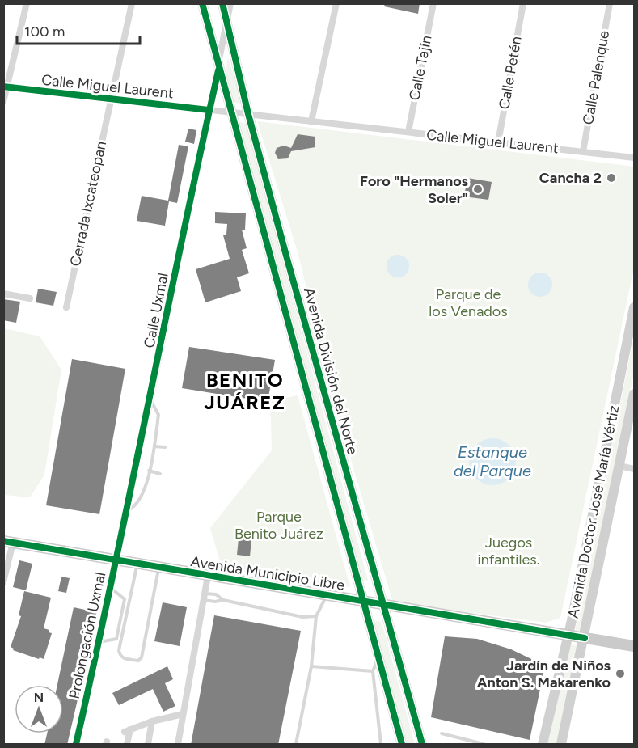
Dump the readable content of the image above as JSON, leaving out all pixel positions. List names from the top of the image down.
{
  "streets": {
    "main road": ["Avenida División del Norte", "Avenida Doctor José María Vértiz", "Avenida Municipio Libre"],
    "street": [
      "Calle Tajín",
      "Calle Petén",
      "Calle Palenque",
      "Calle Miguel Laurent",
      "Cerrada Ixcateopan",
      "Calle Uxmal",
      "Prolongación Uxmal"
    ]
  },
  "crossings": [
    ["Calle Tajín", "Calle Miguel Laurent"],
    ["Calle Petén", "Calle Miguel Laurent"],
    ["Calle Palenque", "Calle Miguel Laurent"],
    ["Calle Miguel Laurent", "Cerrada Ixcateopan"],
    ["Calle Miguel Laurent", "Calle Uxmal"],
    ["Calle Miguel Laurent", "Avenida División del Norte"],
    ["Calle Uxmal", "Avenida División del Norte"],
    ["Calle Uxmal", "Avenida Municipio Libre"],
    ["Calle Uxmal", "Prolongación Uxmal"],
    ["Avenida División del Norte", "Avenida Municipio Libre"],
    ["Avenida Doctor José María Vértiz", "Avenida Municipio Libre"],
    ["Avenida Municipio Libre", "Prolongación Uxmal"]
  ],
  "districts": ["BENITO JUÁREZ"],
  "water": ["Estanque del Parque"],
  "parks": ["Parque de los Venados", "Parque Benito Juárez", "Juegos infantiles."],
  "places": ["Cancha 2", "Foro \"Hermanos Soler\"", "Jardín de Niños Anton S. Makarenko"],
  "scale_bar": "100 m",
  "north": "top"
}
